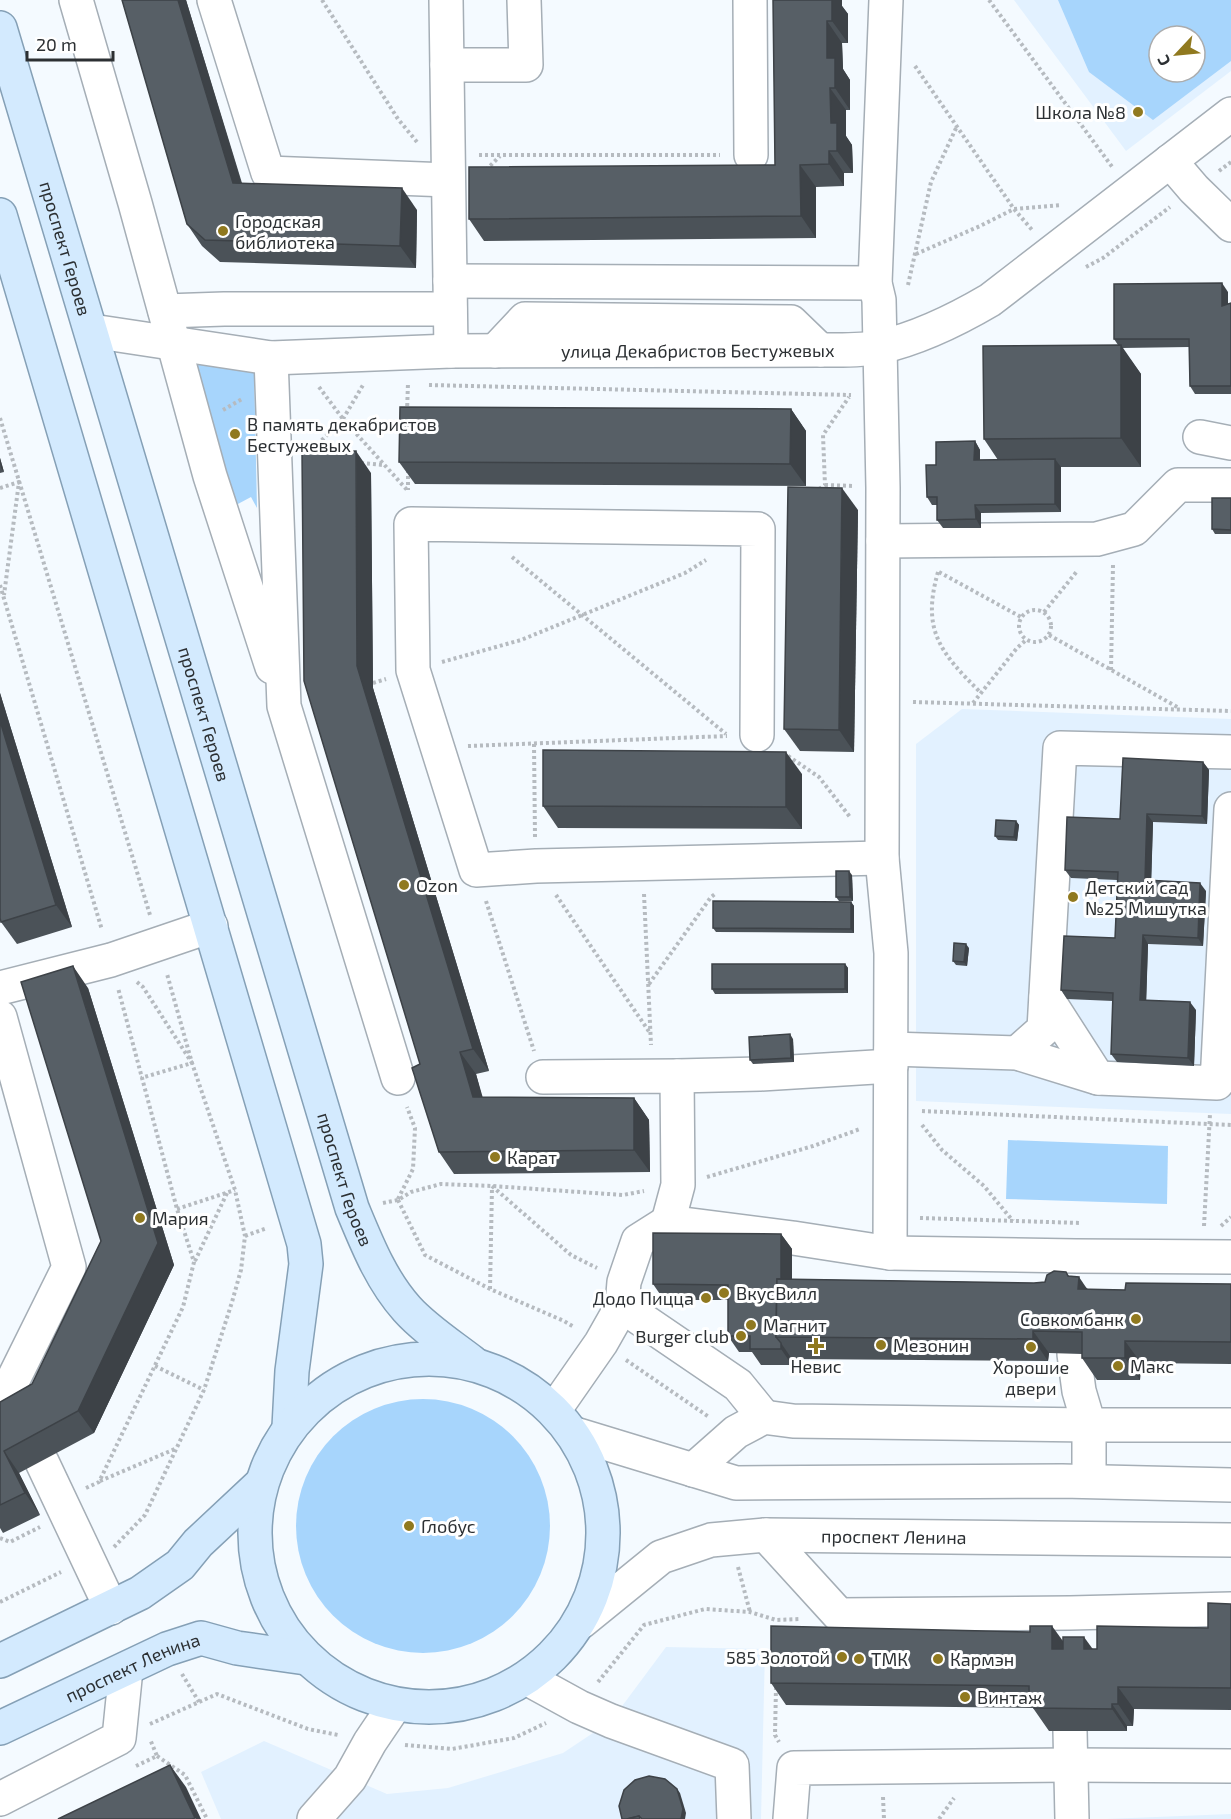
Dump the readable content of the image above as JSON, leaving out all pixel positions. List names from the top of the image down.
{
  "streets": {
    "main road": ["проспект Героев", "проспект Ленина"],
    "street": ["улица Декабристов Бестужевых"]
  },
  "crossings": [
    ["проспект Героев", "улица Декабристов Бестужевых"]
  ],
  "places": {
    "other": [
      "Школа №8",
      "Городская библиотека",
      "В память декабристов Бестужевых",
      "Ozon",
      "Детский сад №25 Мишутка",
      "Карат",
      "Мария",
      "ВкусВилл",
      "Додо Пицца",
      "Совкомбанк",
      "Магнит",
      "Burger club",
      "Мезонин",
      "Хорошие двери",
      "Макс",
      "Глобус",
      "585 Золотой",
      "ТМК",
      "Кармэн",
      "Винтаж"
    ],
    "health": ["Невис"]
  },
  "scale_bar": "20 m",
  "north": "bottom left"
}
